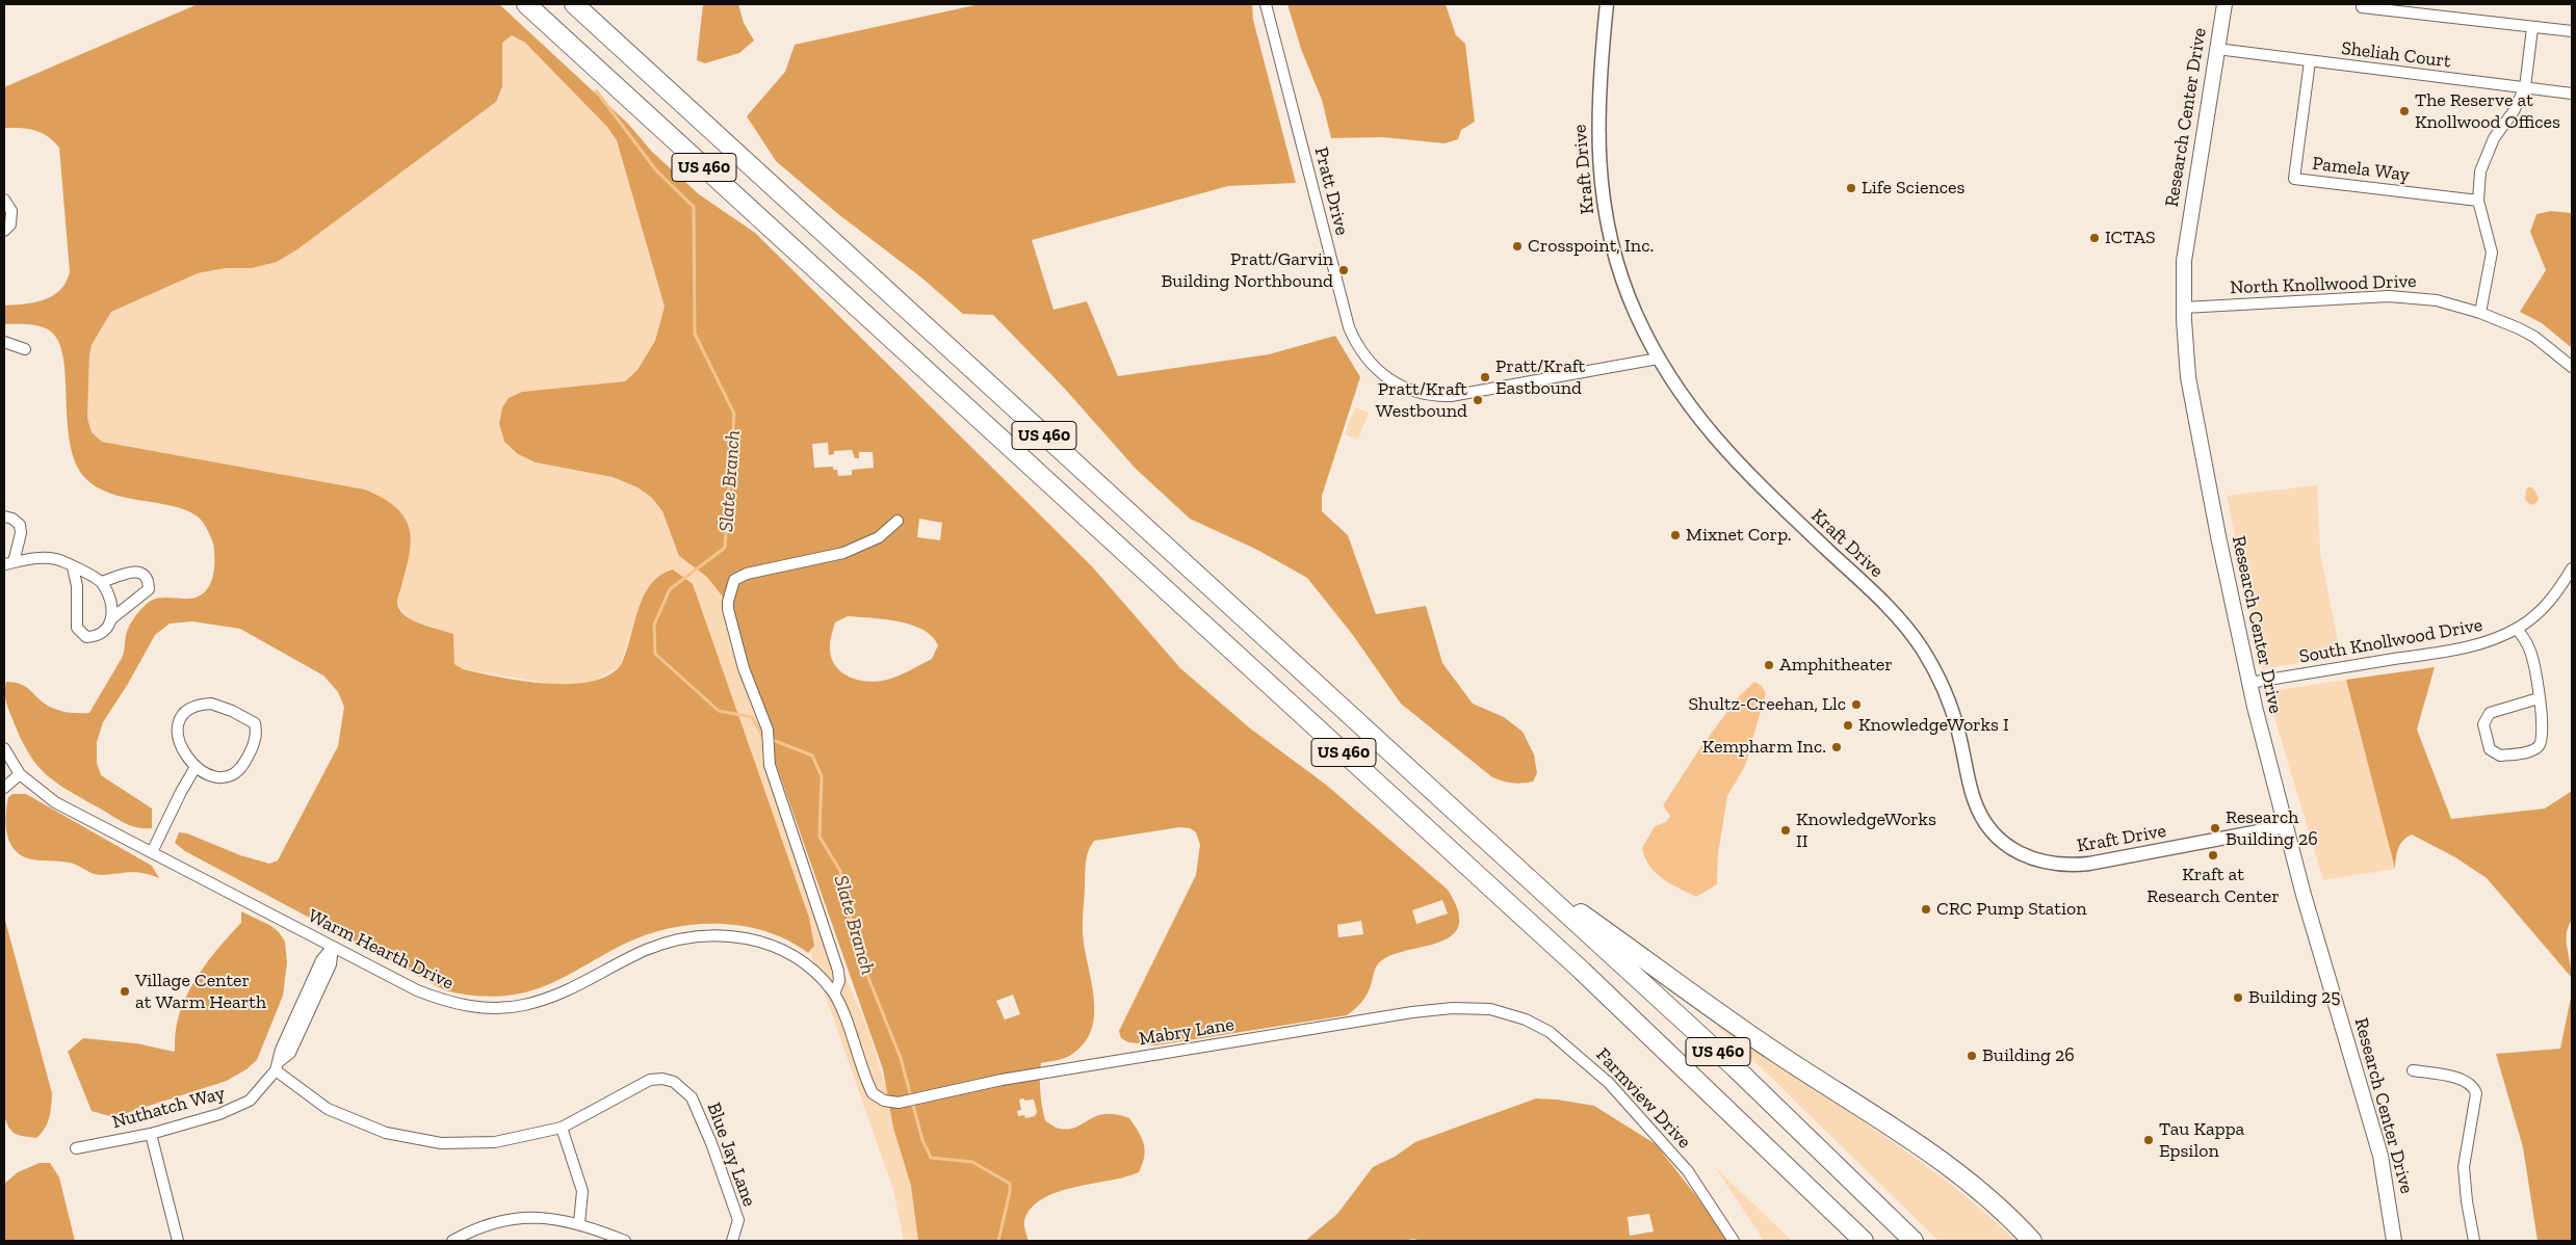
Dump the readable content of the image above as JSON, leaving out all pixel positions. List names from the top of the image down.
{
  "streets": {
    "highway": ["US 460"],
    "main road": ["Research Center Drive"],
    "street": [
      "Sheliah Court",
      "Kraft Drive",
      "Pamela Way",
      "Pratt Drive",
      "North Knollwood Drive",
      "South Knollwood Drive",
      "Warm Hearth Drive",
      "Mabry Lane",
      "Farmview Drive",
      "Nuthatch Way",
      "Blue Jay Lane"
    ]
  },
  "crossings": [
    ["Sheliah Court", "Research Center Drive"],
    ["Sheliah Court", "Pamela Way"],
    ["Research Center Drive", "Kraft Drive"],
    ["Research Center Drive", "North Knollwood Drive"],
    ["Research Center Drive", "South Knollwood Drive"],
    ["Kraft Drive", "Pratt Drive"],
    ["Warm Hearth Drive", "Mabry Lane"],
    ["Warm Hearth Drive", "Nuthatch Way"],
    ["Mabry Lane", "Farmview Drive"],
    ["Nuthatch Way", "Blue Jay Lane"]
  ],
  "water": ["Slate Branch"],
  "places": [
    "The Reserve at Knollwood Offices",
    "Life Sciences",
    "ICTAS",
    "Crosspoint, Inc.",
    "Pratt/Garvin Building Northbound",
    "Pratt/Kraft Eastbound",
    "Pratt/Kraft Westbound",
    "Mixnet Corp.",
    "Amphitheater",
    "Shultz-Creehan, Llc",
    "KnowledgeWorks I",
    "Kempharm Inc.",
    "Research Building 26",
    "KnowledgeWorks II",
    "Kraft at Research Center",
    "CRC Pump Station",
    "Village Center at Warm Hearth",
    "Building 25",
    "Building 26",
    "Tau Kappa Epsilon"
  ]
}
